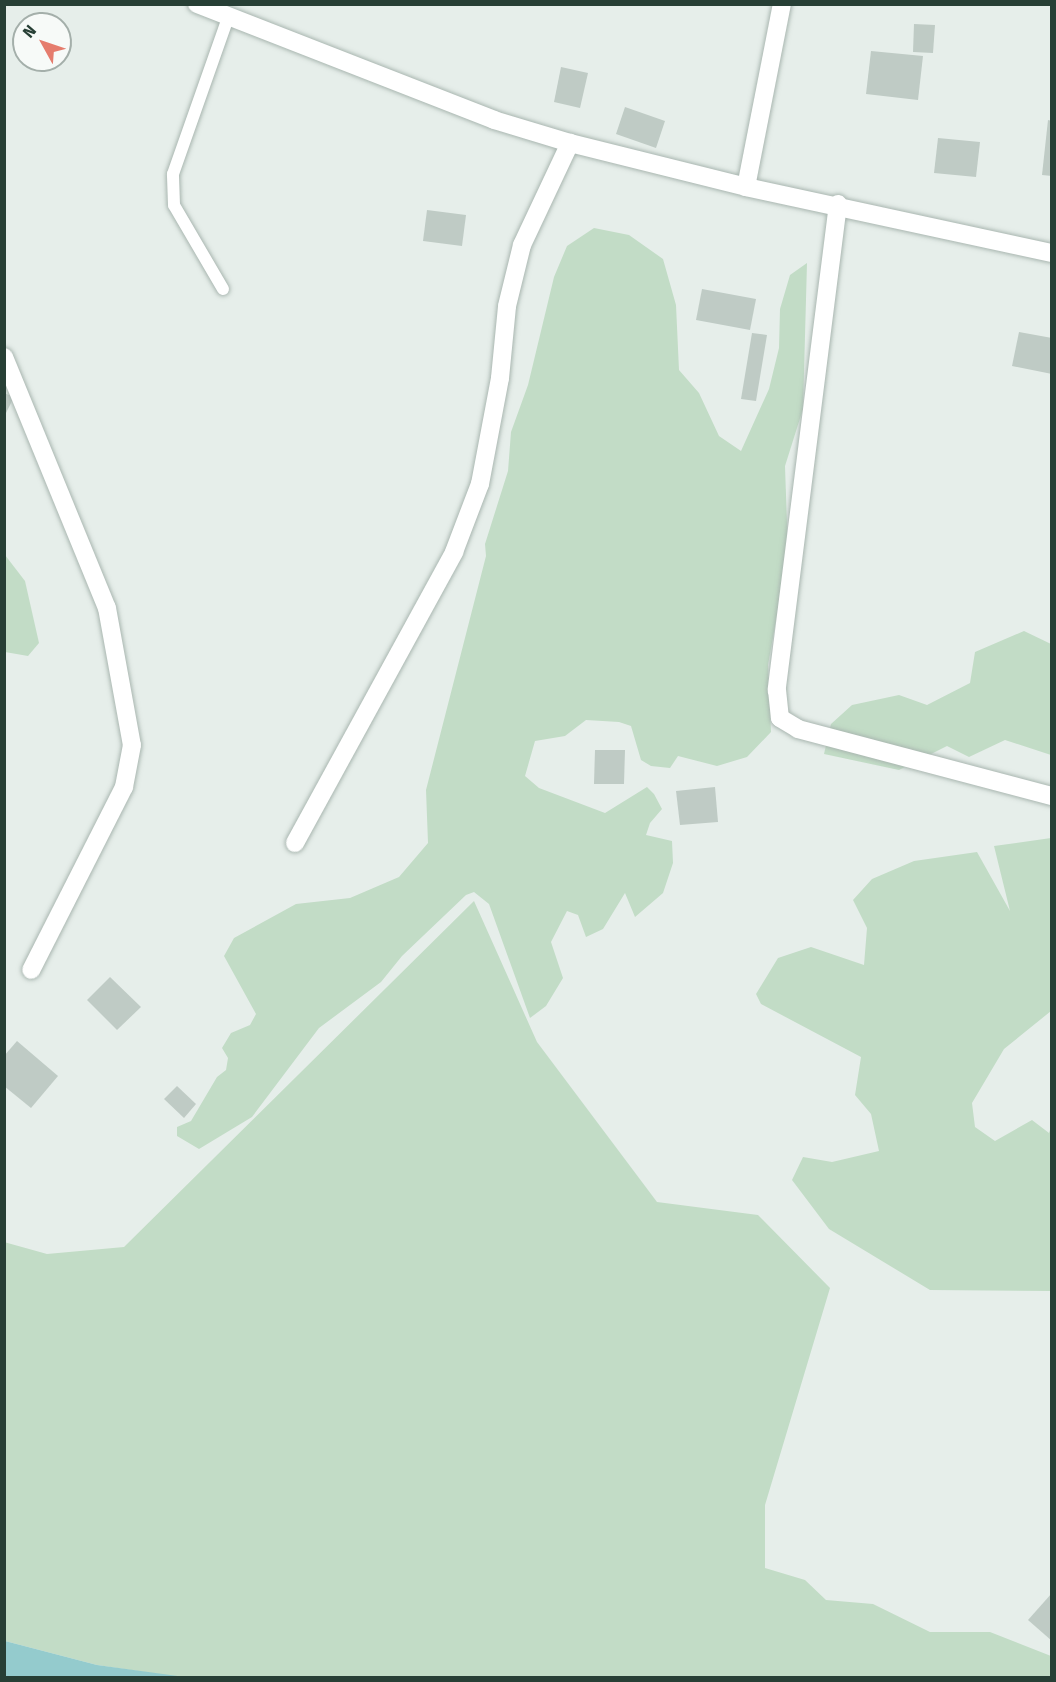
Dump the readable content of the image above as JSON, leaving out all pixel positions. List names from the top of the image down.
{
  "north": "top left"
}
